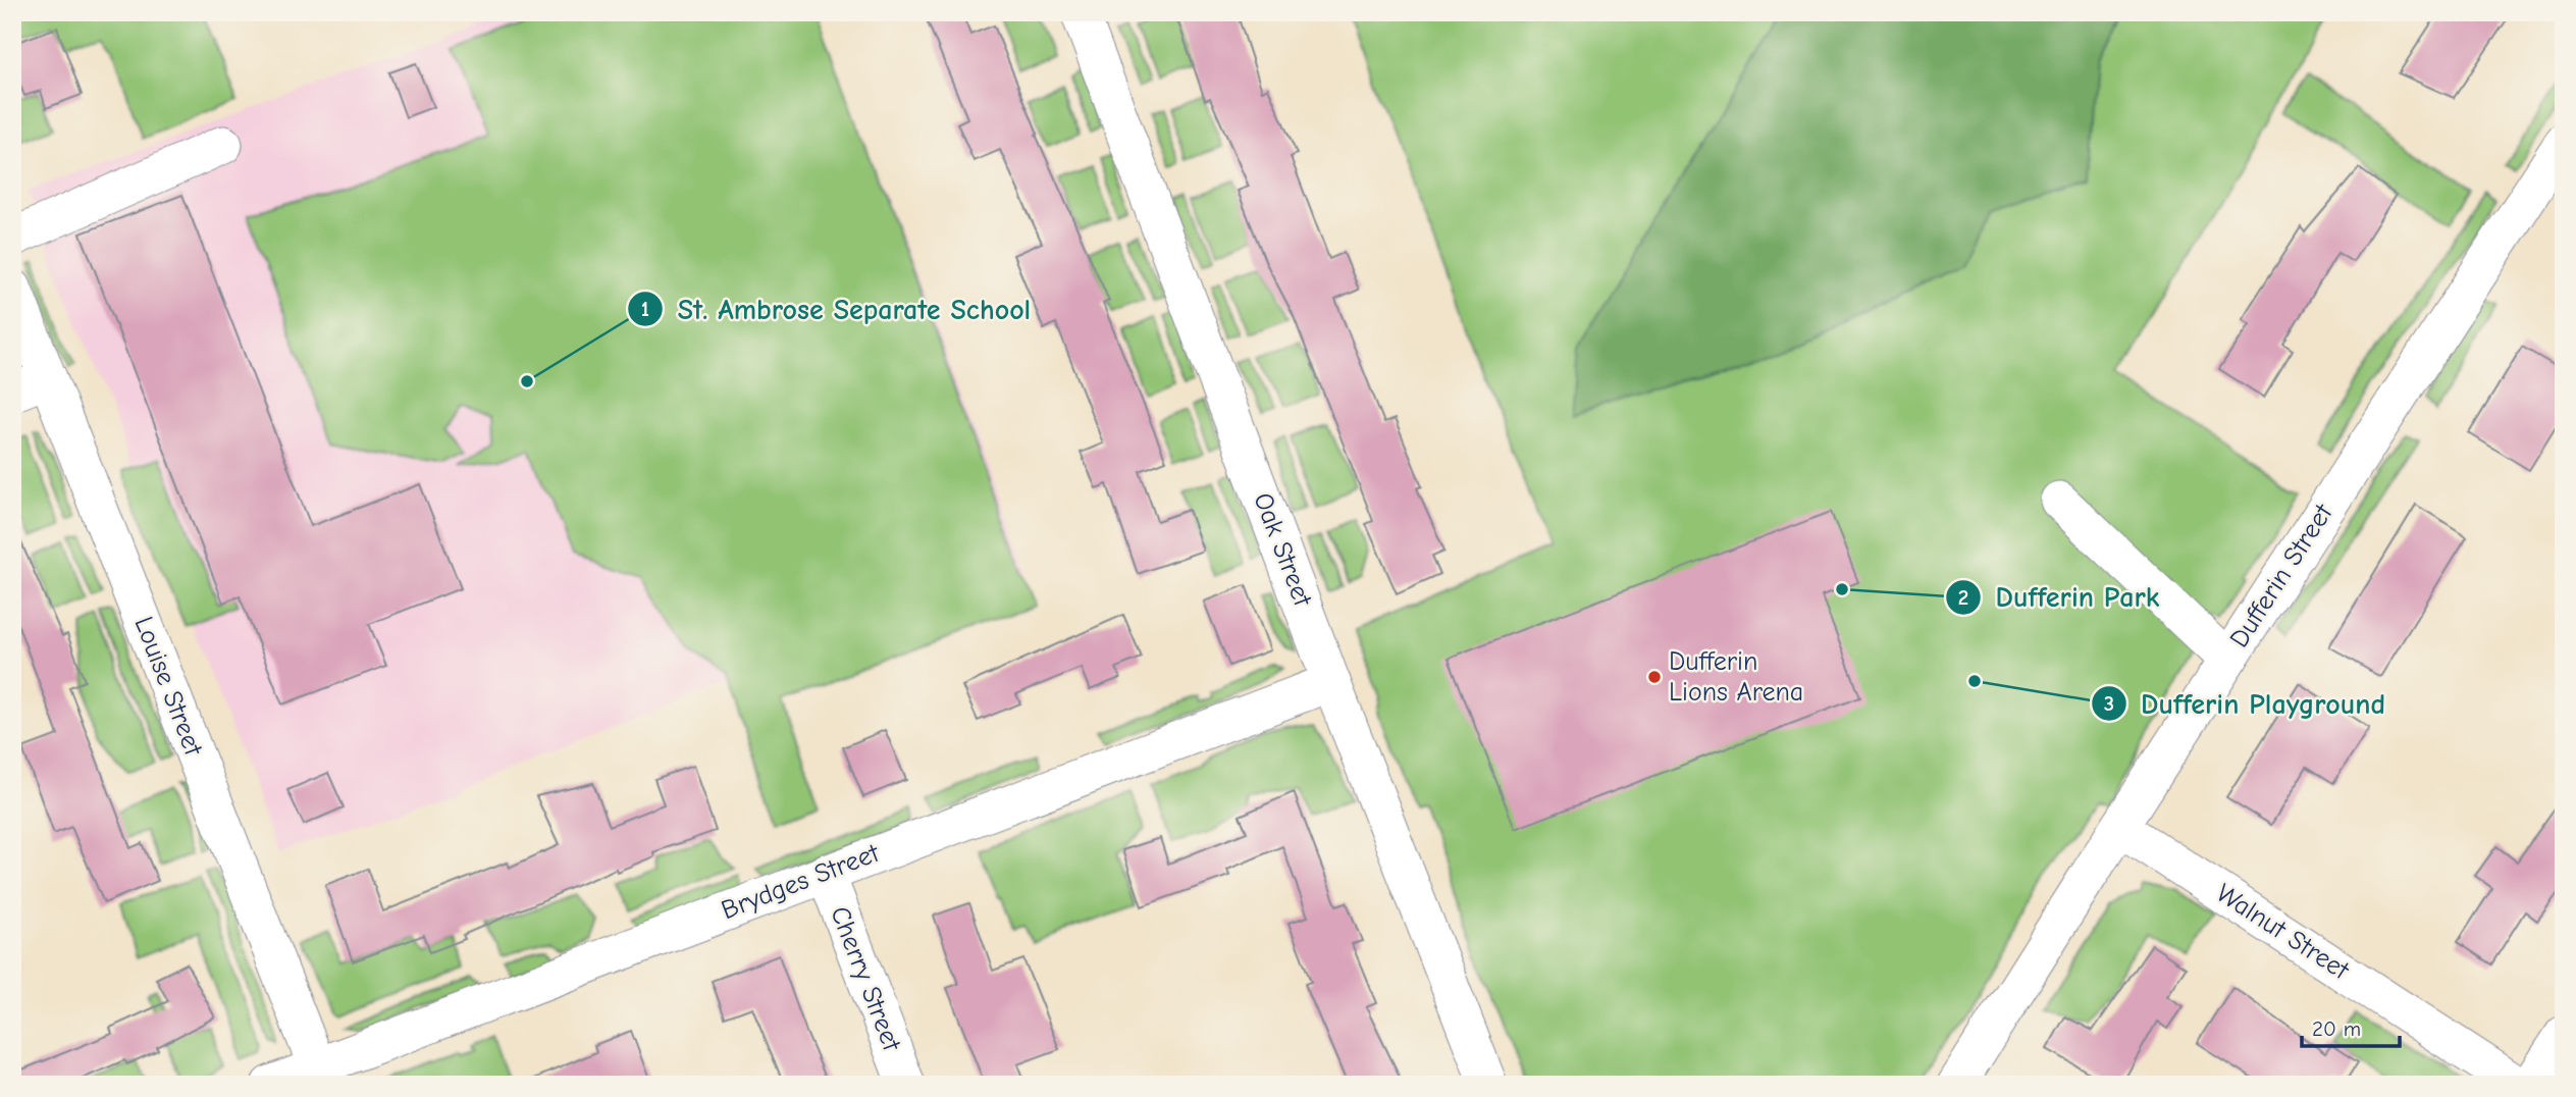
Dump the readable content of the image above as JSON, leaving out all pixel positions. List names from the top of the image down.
{
  "streets": {
    "street": [
      "Oak Street",
      "Dufferin Street",
      "Louise Street",
      "Brydges Street",
      "Walnut Street",
      "Cherry Street"
    ]
  },
  "crossings": [
    ["Oak Street", "Brydges Street"],
    ["Dufferin Street", "Walnut Street"],
    ["Louise Street", "Brydges Street"],
    ["Brydges Street", "Cherry Street"]
  ],
  "places": [
    "St. Ambrose Separate School",
    "Dufferin Park",
    "Dufferin Lions Arena",
    "Dufferin Playground"
  ],
  "scale_bar": "20 m"
}
